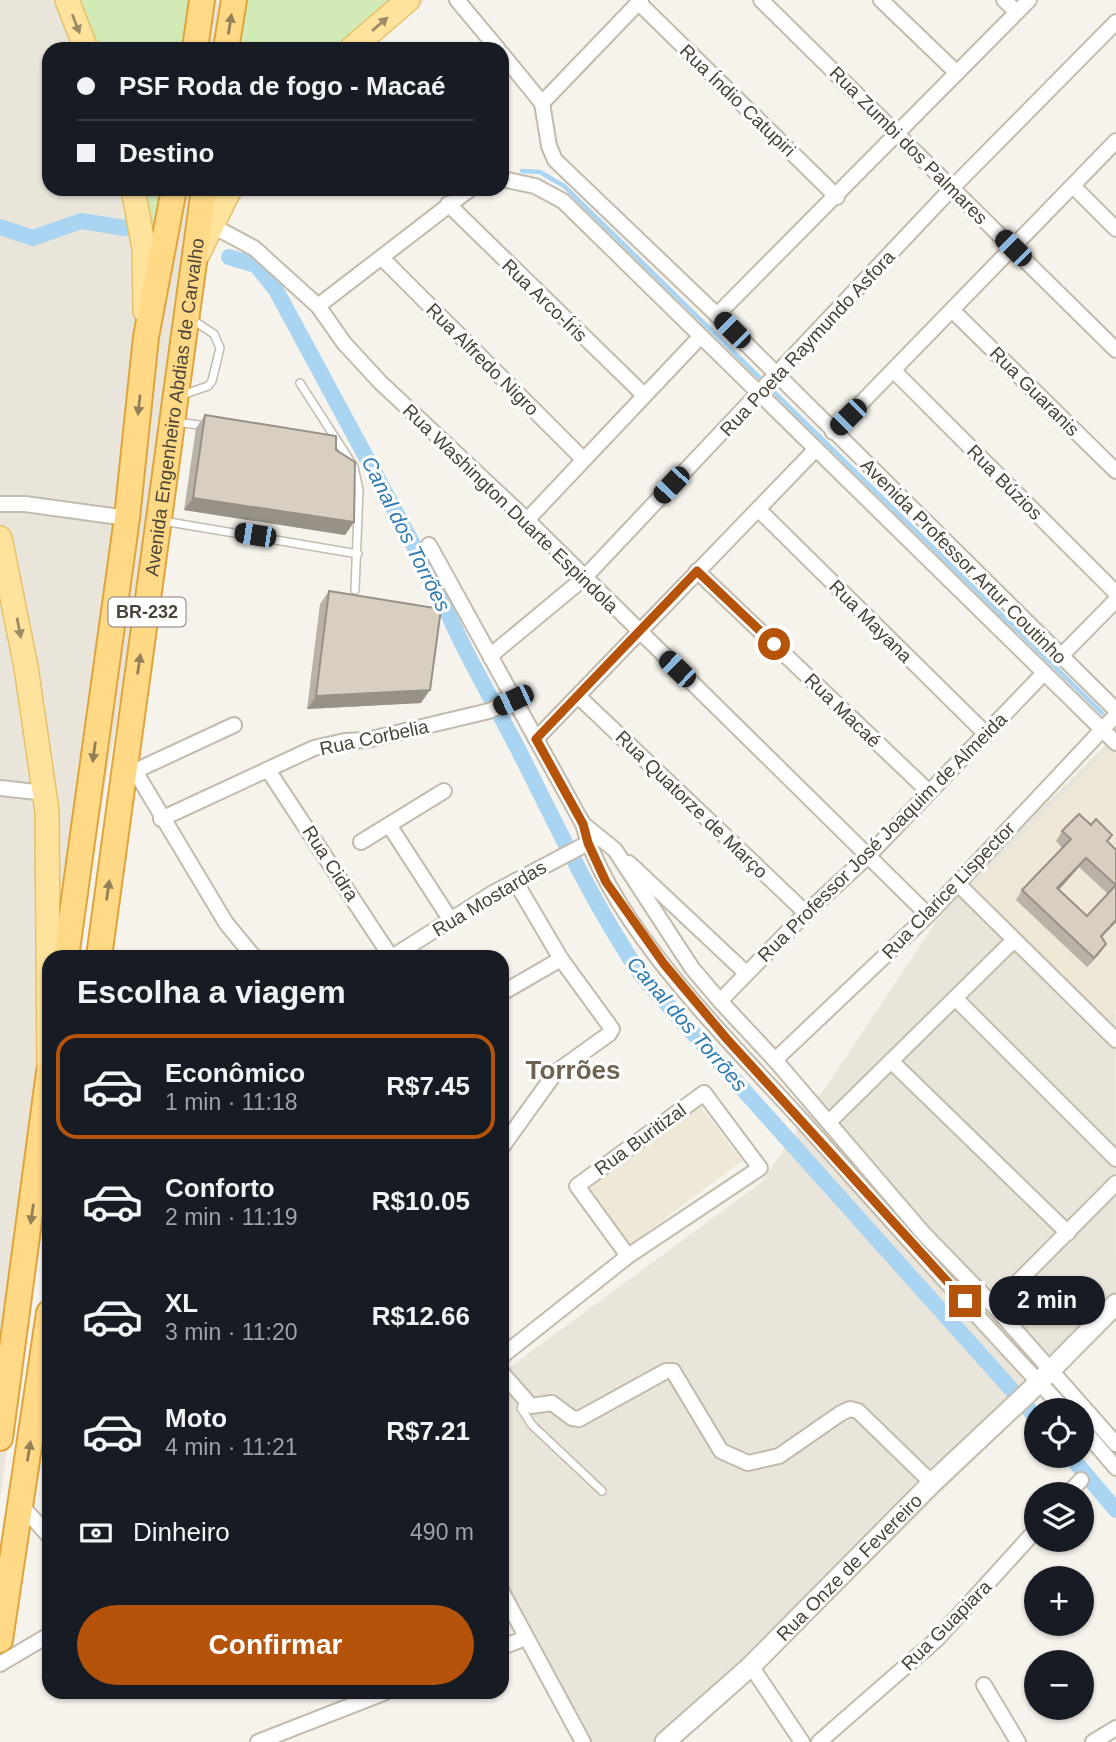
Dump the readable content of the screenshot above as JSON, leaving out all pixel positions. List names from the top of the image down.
{
  "streets": {
    "highway": ["Avenida Engenheiro Abdias de Carvalho", "BR-232"],
    "street": [
      "Rua Índio Catupiri",
      "Rua Zumbi dos Palmares",
      "Rua Arco-Íris",
      "Rua Poeta Raymundo Asfora",
      "Rua Alfredo Nigro",
      "Rua Guaranis",
      "Rua Búzios",
      "Rua Washington Duarte Espindola",
      "Avenida Professor Artur Coutinho",
      "Rua Mayana",
      "Rua Macaé",
      "Rua Corbelia",
      "Rua Quatorze de Março",
      "Rua Professor José Joaquim de Almeida",
      "Rua Cidra",
      "Rua Clarice Lispector",
      "Rua Mostardas",
      "Rua Buritizal",
      "Rua Onze de Fevereiro",
      "Rua Guapiara"
    ]
  },
  "crossings": [
    ["Rua Zumbi dos Palmares", "Rua Poeta Raymundo Asfora"],
    ["Rua Poeta Raymundo Asfora", "Rua Washington Duarte Espindola"],
    ["Rua Poeta Raymundo Asfora", "Avenida Professor Artur Coutinho"],
    ["Rua Washington Duarte Espindola", "Rua Professor José Joaquim de Almeida"],
    ["Rua Washington Duarte Espindola", "Rua Clarice Lispector"],
    ["Avenida Professor Artur Coutinho", "Rua Professor José Joaquim de Almeida"],
    ["Avenida Professor Artur Coutinho", "Rua Clarice Lispector"],
    ["Rua Mayana", "Rua Professor José Joaquim de Almeida"],
    ["Rua Macaé", "Rua Professor José Joaquim de Almeida"],
    ["Rua Corbelia", "Rua Cidra"],
    ["Rua Quatorze de Março", "Rua Professor José Joaquim de Almeida"]
  ],
  "districts": ["Torrões"],
  "water": ["Canal dos Torrões"],
  "page": {
    "banner": ["PSF Roda de fogo - Macaé", "Destino"],
    "heading": "Escolha a viagem",
    "list": [
      {
        "name": "Econômico",
        "note": "1 min · 11:18",
        "value": "R$7.45"
      },
      {
        "name": "Conforto",
        "note": "2 min · 11:19",
        "value": "R$10.05"
      },
      {
        "name": "XL",
        "note": "3 min · 11:20",
        "value": "R$12.66"
      },
      {
        "name": "Moto",
        "note": "4 min · 11:21",
        "value": "R$7.21"
      }
    ],
    "bubble": "2 min",
    "map_buttons": ["+", "−"],
    "pay": ["Dinheiro", "490 m"],
    "buttons": "Confirmar"
  }
}
